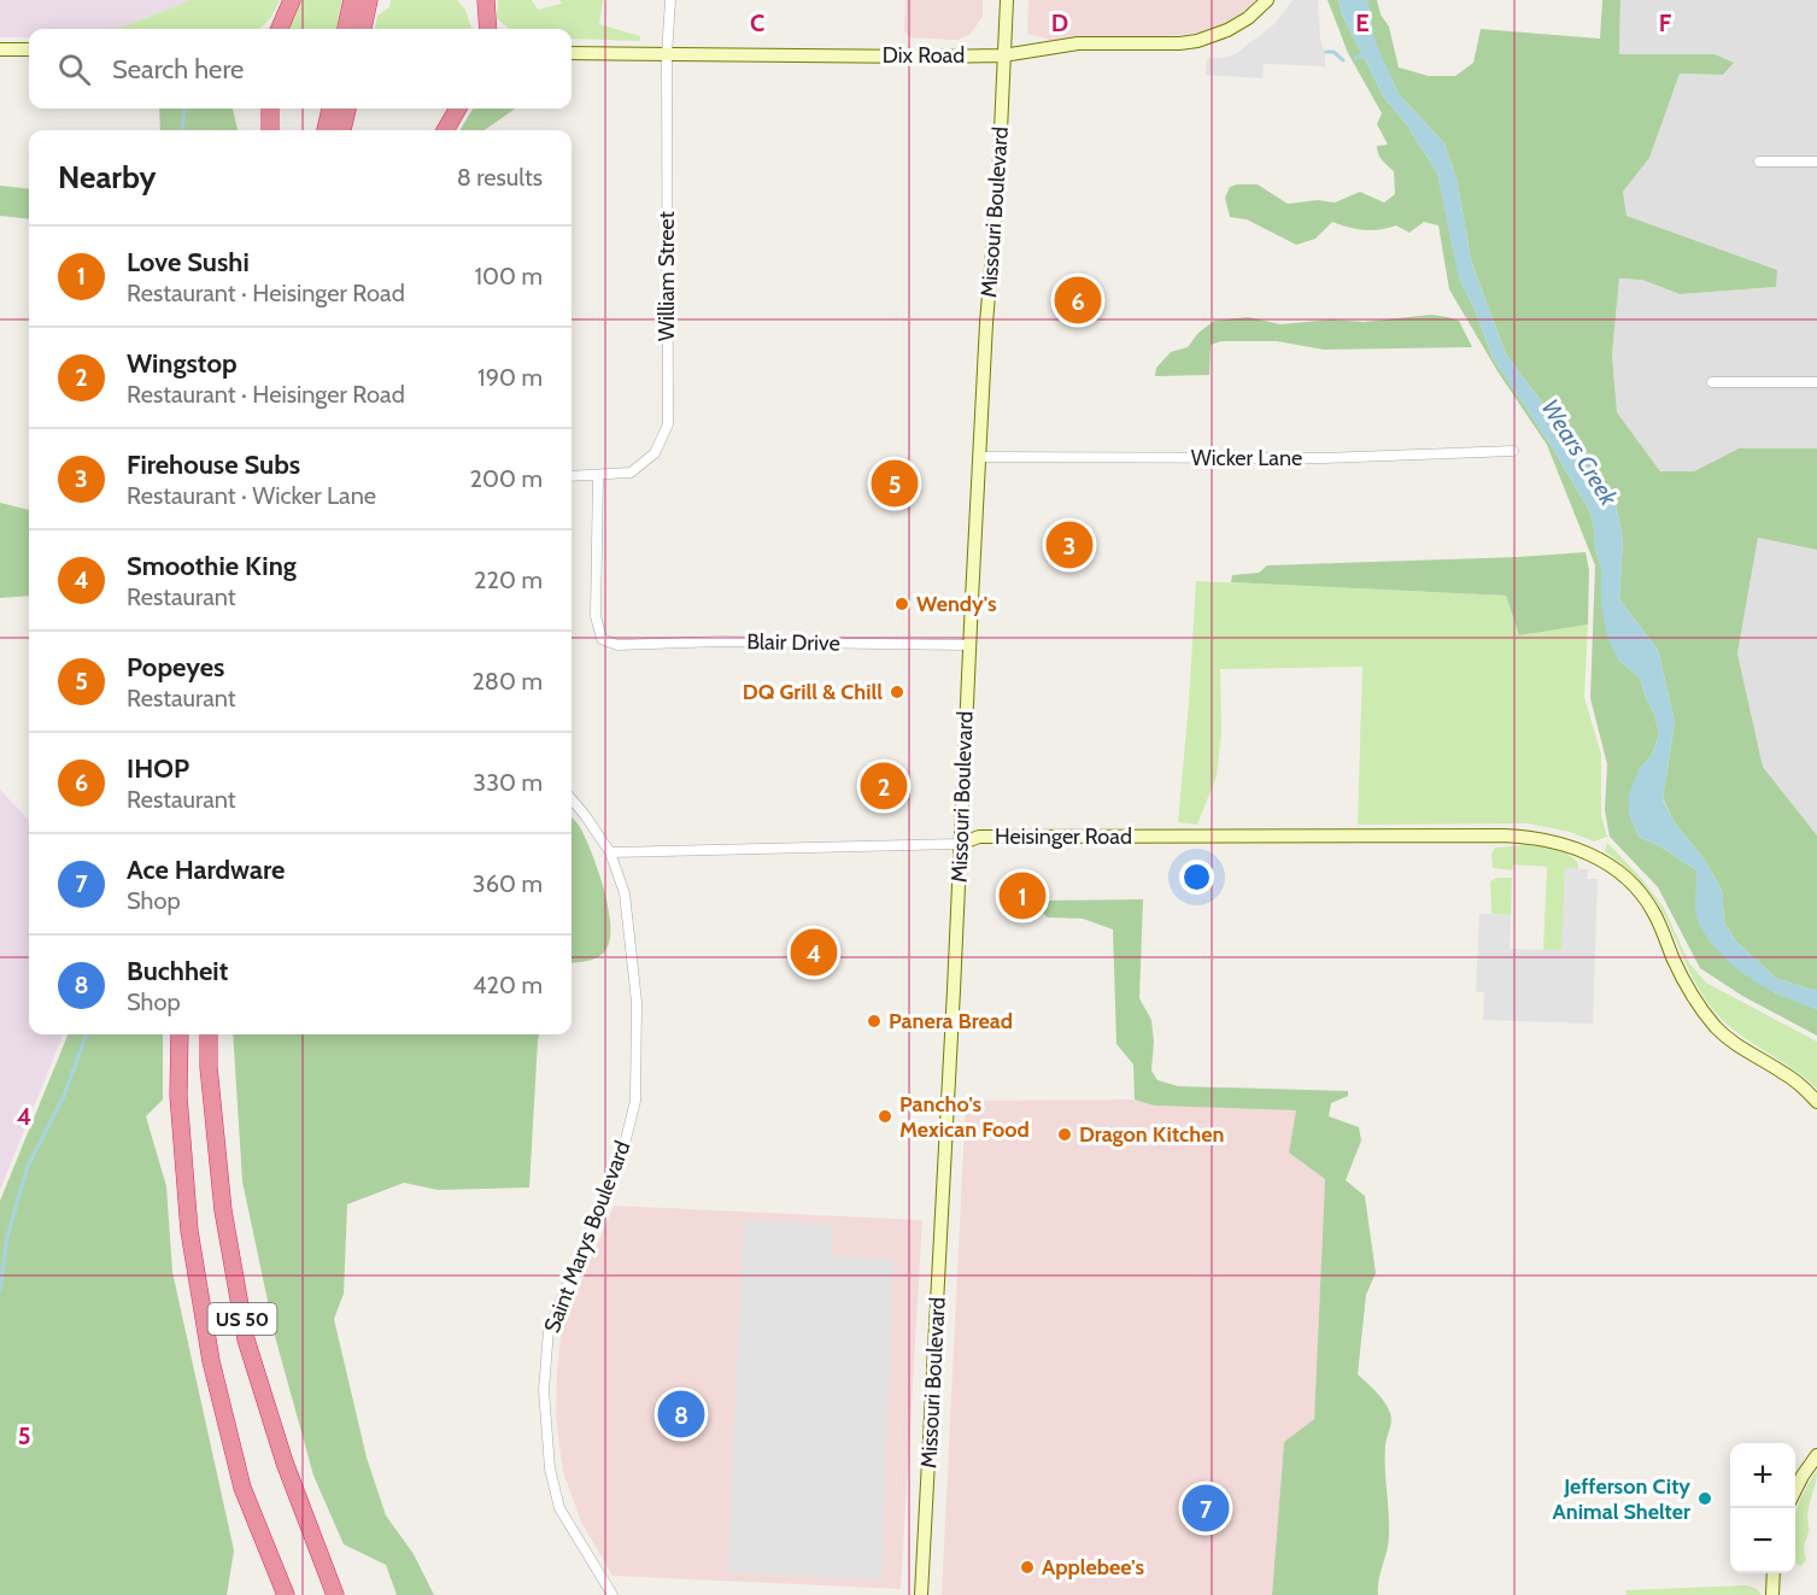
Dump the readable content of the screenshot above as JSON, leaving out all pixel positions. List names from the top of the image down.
{
  "streets": {
    "highway": ["US 50"],
    "main road": ["Dix Road", "Missouri Boulevard", "Heisinger Road"],
    "street": [
      "William Street",
      "Wicker Lane",
      "Blair Drive",
      "Saint Marys Boulevard"
    ]
  },
  "crossings": [
    ["Dix Road", "Missouri Boulevard"],
    ["Dix Road", "William Street"],
    ["Missouri Boulevard", "Wicker Lane"],
    ["Missouri Boulevard", "Blair Drive"],
    ["Missouri Boulevard", "Heisinger Road"],
    ["William Street", "Blair Drive"],
    ["Heisinger Road", "Saint Marys Boulevard"]
  ],
  "water": ["Wears Creek"],
  "places": [
    "Wendy's",
    "DQ Grill & Chill",
    "Panera Bread",
    "Pancho's Mexican Food",
    "Dragon Kitchen",
    "Jefferson City Animal Shelter",
    "Applebee's"
  ],
  "page": {
    "search": "Search here",
    "heading": ["Nearby", "8 results"],
    "list": [
      {
        "mark": "1",
        "name": "Love Sushi",
        "note": "Restaurant · Heisinger Road",
        "value": "100 m"
      },
      {
        "mark": "2",
        "name": "Wingstop",
        "note": "Restaurant · Heisinger Road",
        "value": "190 m"
      },
      {
        "mark": "3",
        "name": "Firehouse Subs",
        "note": "Restaurant · Wicker Lane",
        "value": "200 m"
      },
      {
        "mark": "4",
        "name": "Smoothie King",
        "note": "Restaurant",
        "value": "220 m"
      },
      {
        "mark": "5",
        "name": "Popeyes",
        "note": "Restaurant",
        "value": "280 m"
      },
      {
        "mark": "6",
        "name": "IHOP",
        "note": "Restaurant",
        "value": "330 m"
      },
      {
        "mark": "7",
        "name": "Ace Hardware",
        "note": "Shop",
        "value": "360 m"
      },
      {
        "mark": "8",
        "name": "Buchheit",
        "note": "Shop",
        "value": "420 m"
      }
    ],
    "pins": [
      "6",
      "5",
      "3",
      "2",
      "1",
      "4",
      "8",
      "7"
    ],
    "map_buttons": ["+", "−"]
  },
  "grid": {
    "columns": [
      "C",
      "D",
      "E",
      "F"
    ],
    "rows": ["4", "5"]
  }
}
